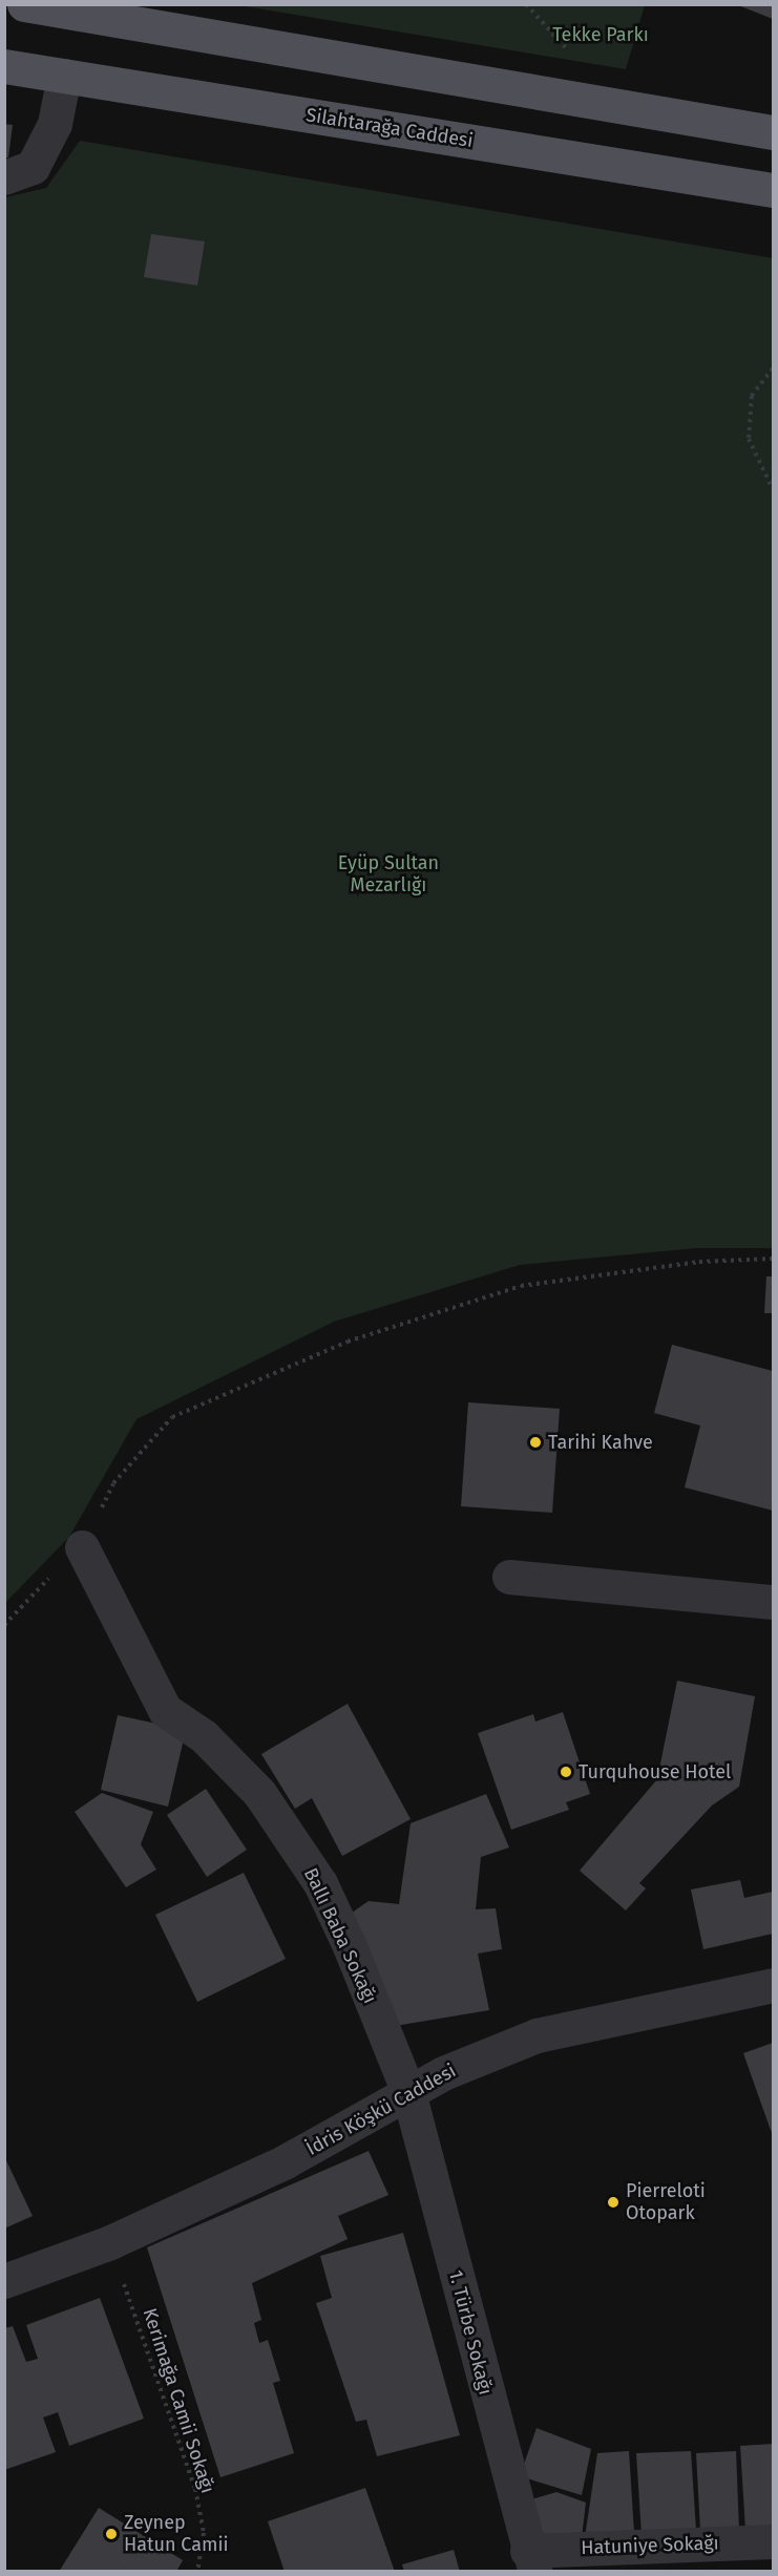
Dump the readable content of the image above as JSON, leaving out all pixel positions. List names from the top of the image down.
{
  "streets": {
    "main road": ["Silahtarağa Caddesi"],
    "street": [
      "Ballı Baba Sokağı",
      "İdris Köşkü Caddesi",
      "1. Türbe Sokağı",
      "Hatuniye Sokağı"
    ],
    "path": ["Kerimağa Camii Sokağı"]
  },
  "crossings": [
    ["Ballı Baba Sokağı", "İdris Köşkü Caddesi"],
    ["Ballı Baba Sokağı", "1. Türbe Sokağı"],
    ["İdris Köşkü Caddesi", "1. Türbe Sokağı"],
    ["İdris Köşkü Caddesi", "Kerimağa Camii Sokağı"],
    ["1. Türbe Sokağı", "Hatuniye Sokağı"]
  ],
  "parks": ["Tekke Parkı", "Eyüp Sultan Mezarlığı"],
  "places": [
    "Tarihi Kahve",
    "Turquhouse Hotel",
    "Pierreloti Otopark",
    "Zeynep Hatun Camii"
  ]
}
